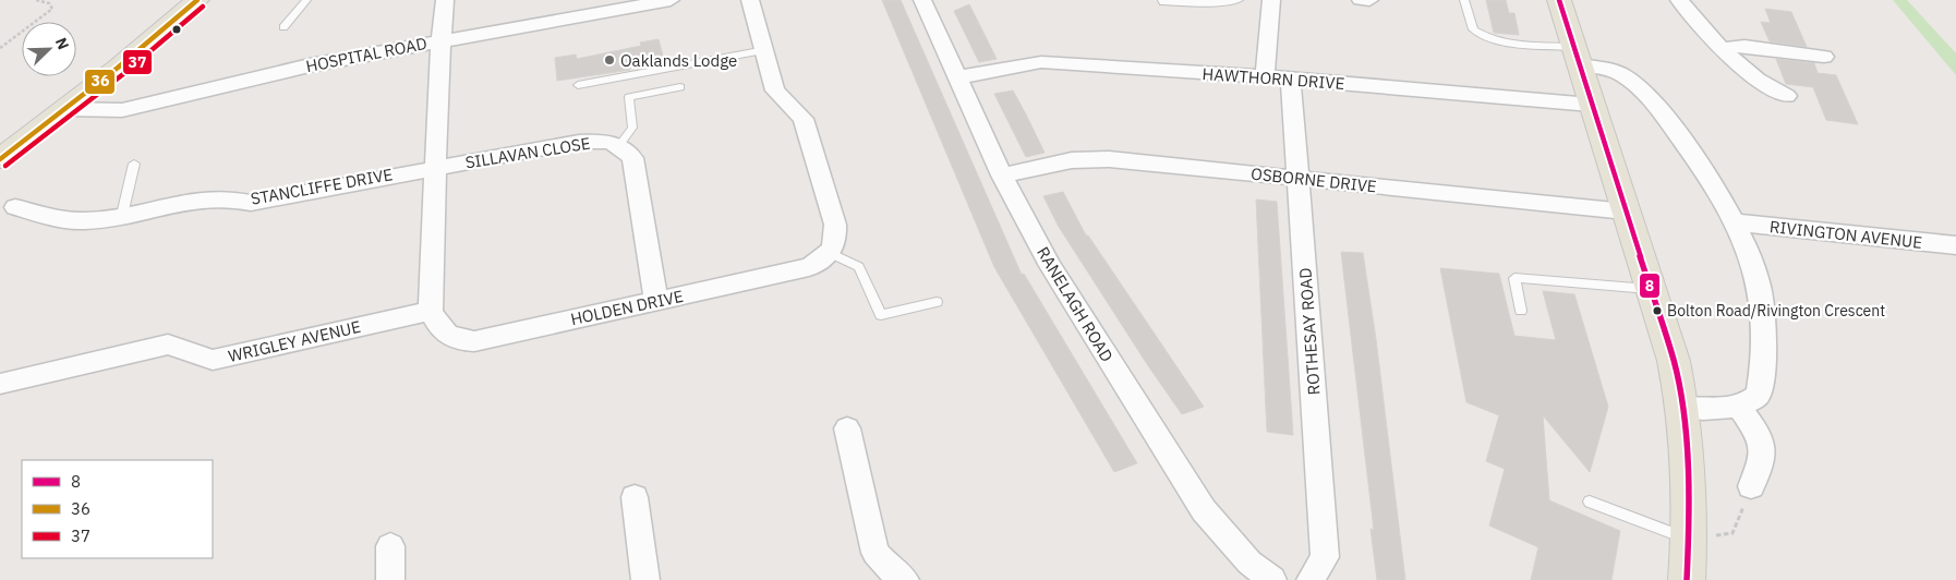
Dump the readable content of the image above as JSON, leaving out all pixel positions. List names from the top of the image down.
{
  "streets": {
    "street": [
      "HOSPITAL ROAD",
      "HAWTHORN DRIVE",
      "SILLAVAN CLOSE",
      "OSBORNE DRIVE",
      "STANCLIFFE DRIVE",
      "RIVINGTON AVENUE",
      "RANELAGH ROAD",
      "HOLDEN DRIVE",
      "ROTHESAY ROAD",
      "WRIGLEY AVENUE"
    ]
  },
  "crossings": [
    ["HAWTHORN DRIVE", "RANELAGH ROAD"],
    ["HAWTHORN DRIVE", "ROTHESAY ROAD"],
    ["SILLAVAN CLOSE", "STANCLIFFE DRIVE"],
    ["OSBORNE DRIVE", "RANELAGH ROAD"],
    ["OSBORNE DRIVE", "ROTHESAY ROAD"],
    ["HOLDEN DRIVE", "WRIGLEY AVENUE"]
  ],
  "places": ["Oaklands Lodge", "Bolton Road/Rivington Crescent"],
  "lines": ["transit line 8", "transit line 36", "transit line 37"],
  "legend": ["8", "36", "37"],
  "north": "top right"
}
